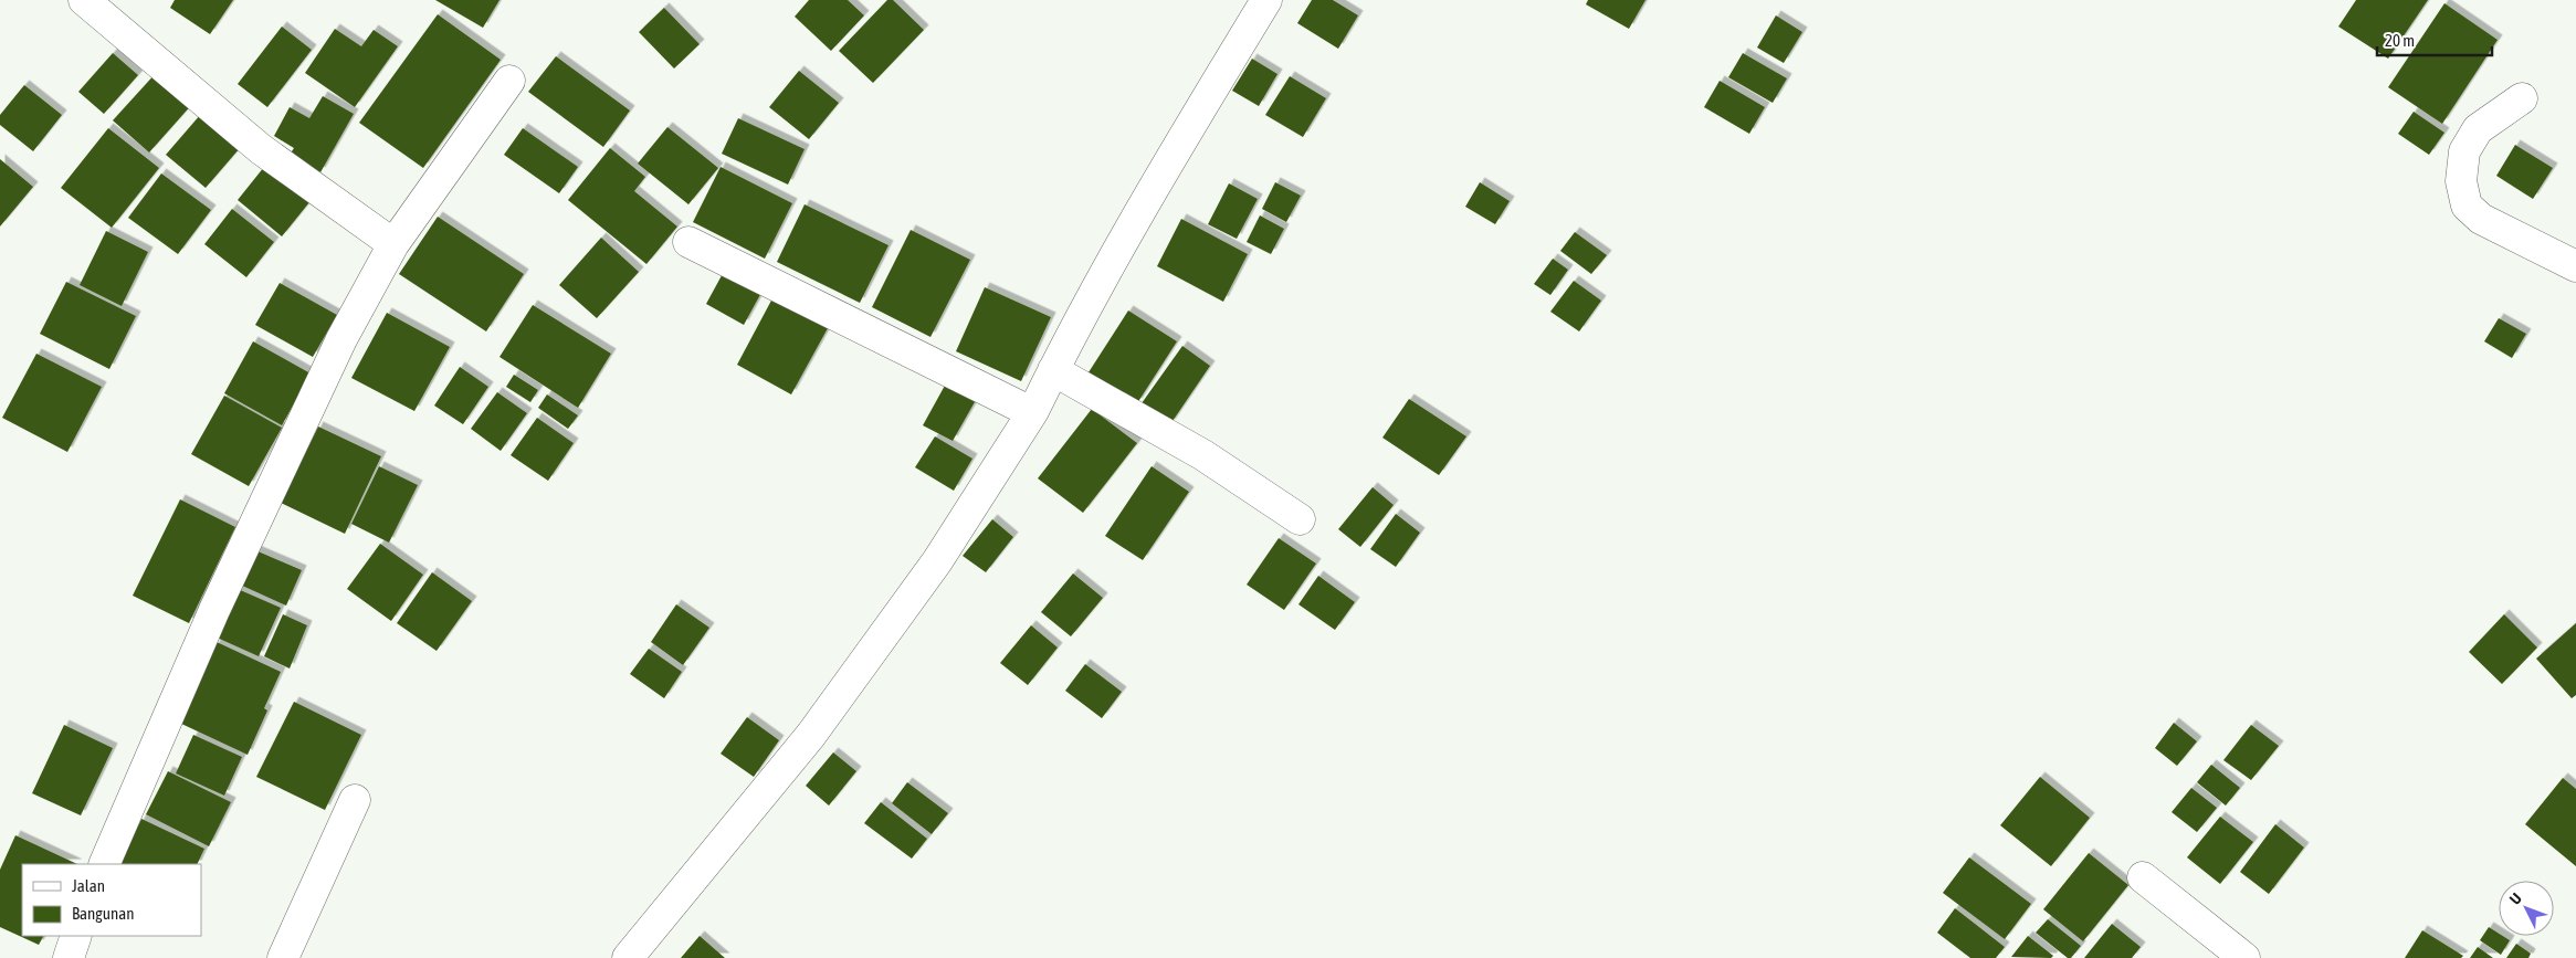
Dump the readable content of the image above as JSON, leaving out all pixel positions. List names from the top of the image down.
{
  "legend": ["Jalan", "Bangunan"],
  "scale_bar": "20 m",
  "north": "top left"
}
